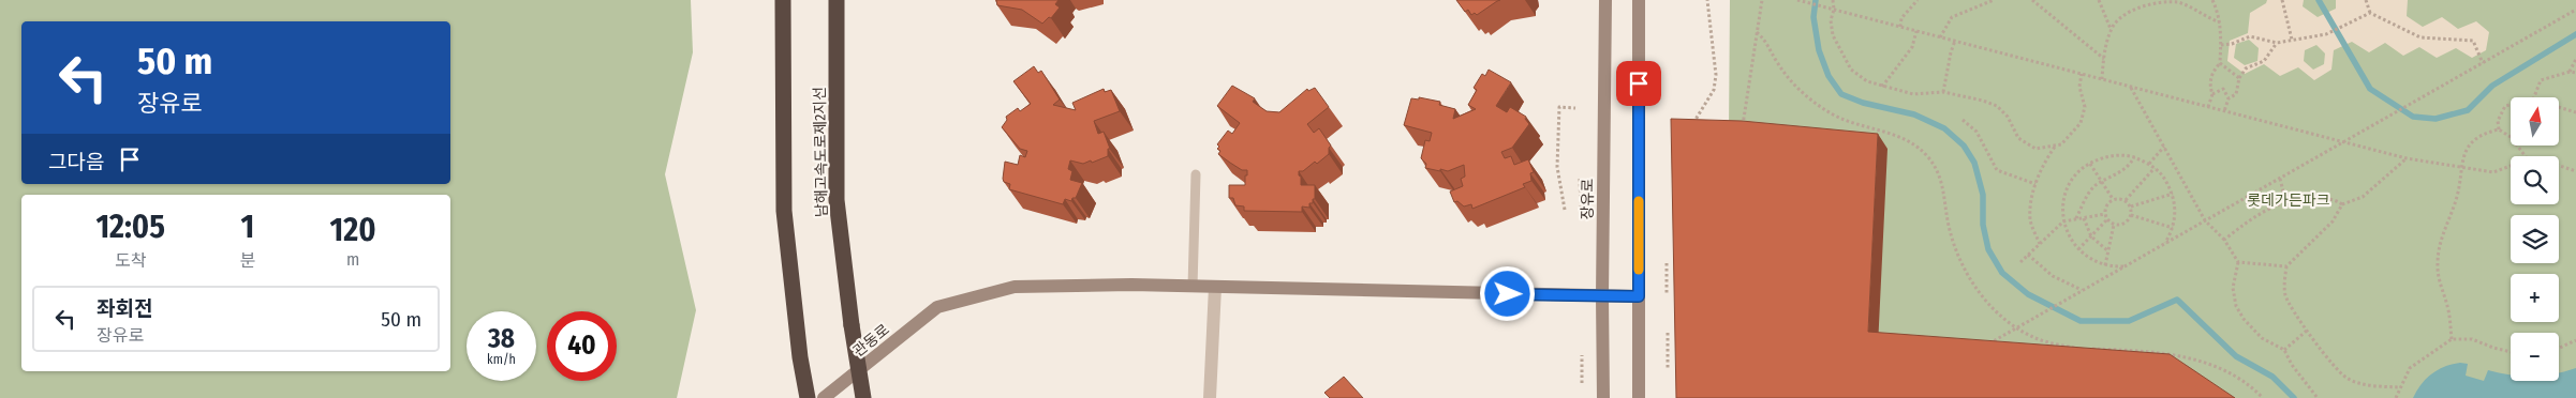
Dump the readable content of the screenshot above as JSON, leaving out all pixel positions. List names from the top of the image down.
{
  "streets": {
    "highway": ["남해고속도로제2지선"],
    "street": ["장유로", "관동로"]
  },
  "parks": ["롯데가든파크"],
  "north": "top",
  "page": {
    "turn": ["50 m", "장유로"],
    "map_buttons": ["+", "−"],
    "then": "그다음",
    "eta": [
      "12:05",
      "도착",
      "1",
      "분",
      "120",
      "m"
    ],
    "list": [
      {
        "name": "좌회전",
        "note": "장유로",
        "value": "50 m"
      }
    ],
    "speed": "38 km/h",
    "limit": "40"
  }
}
